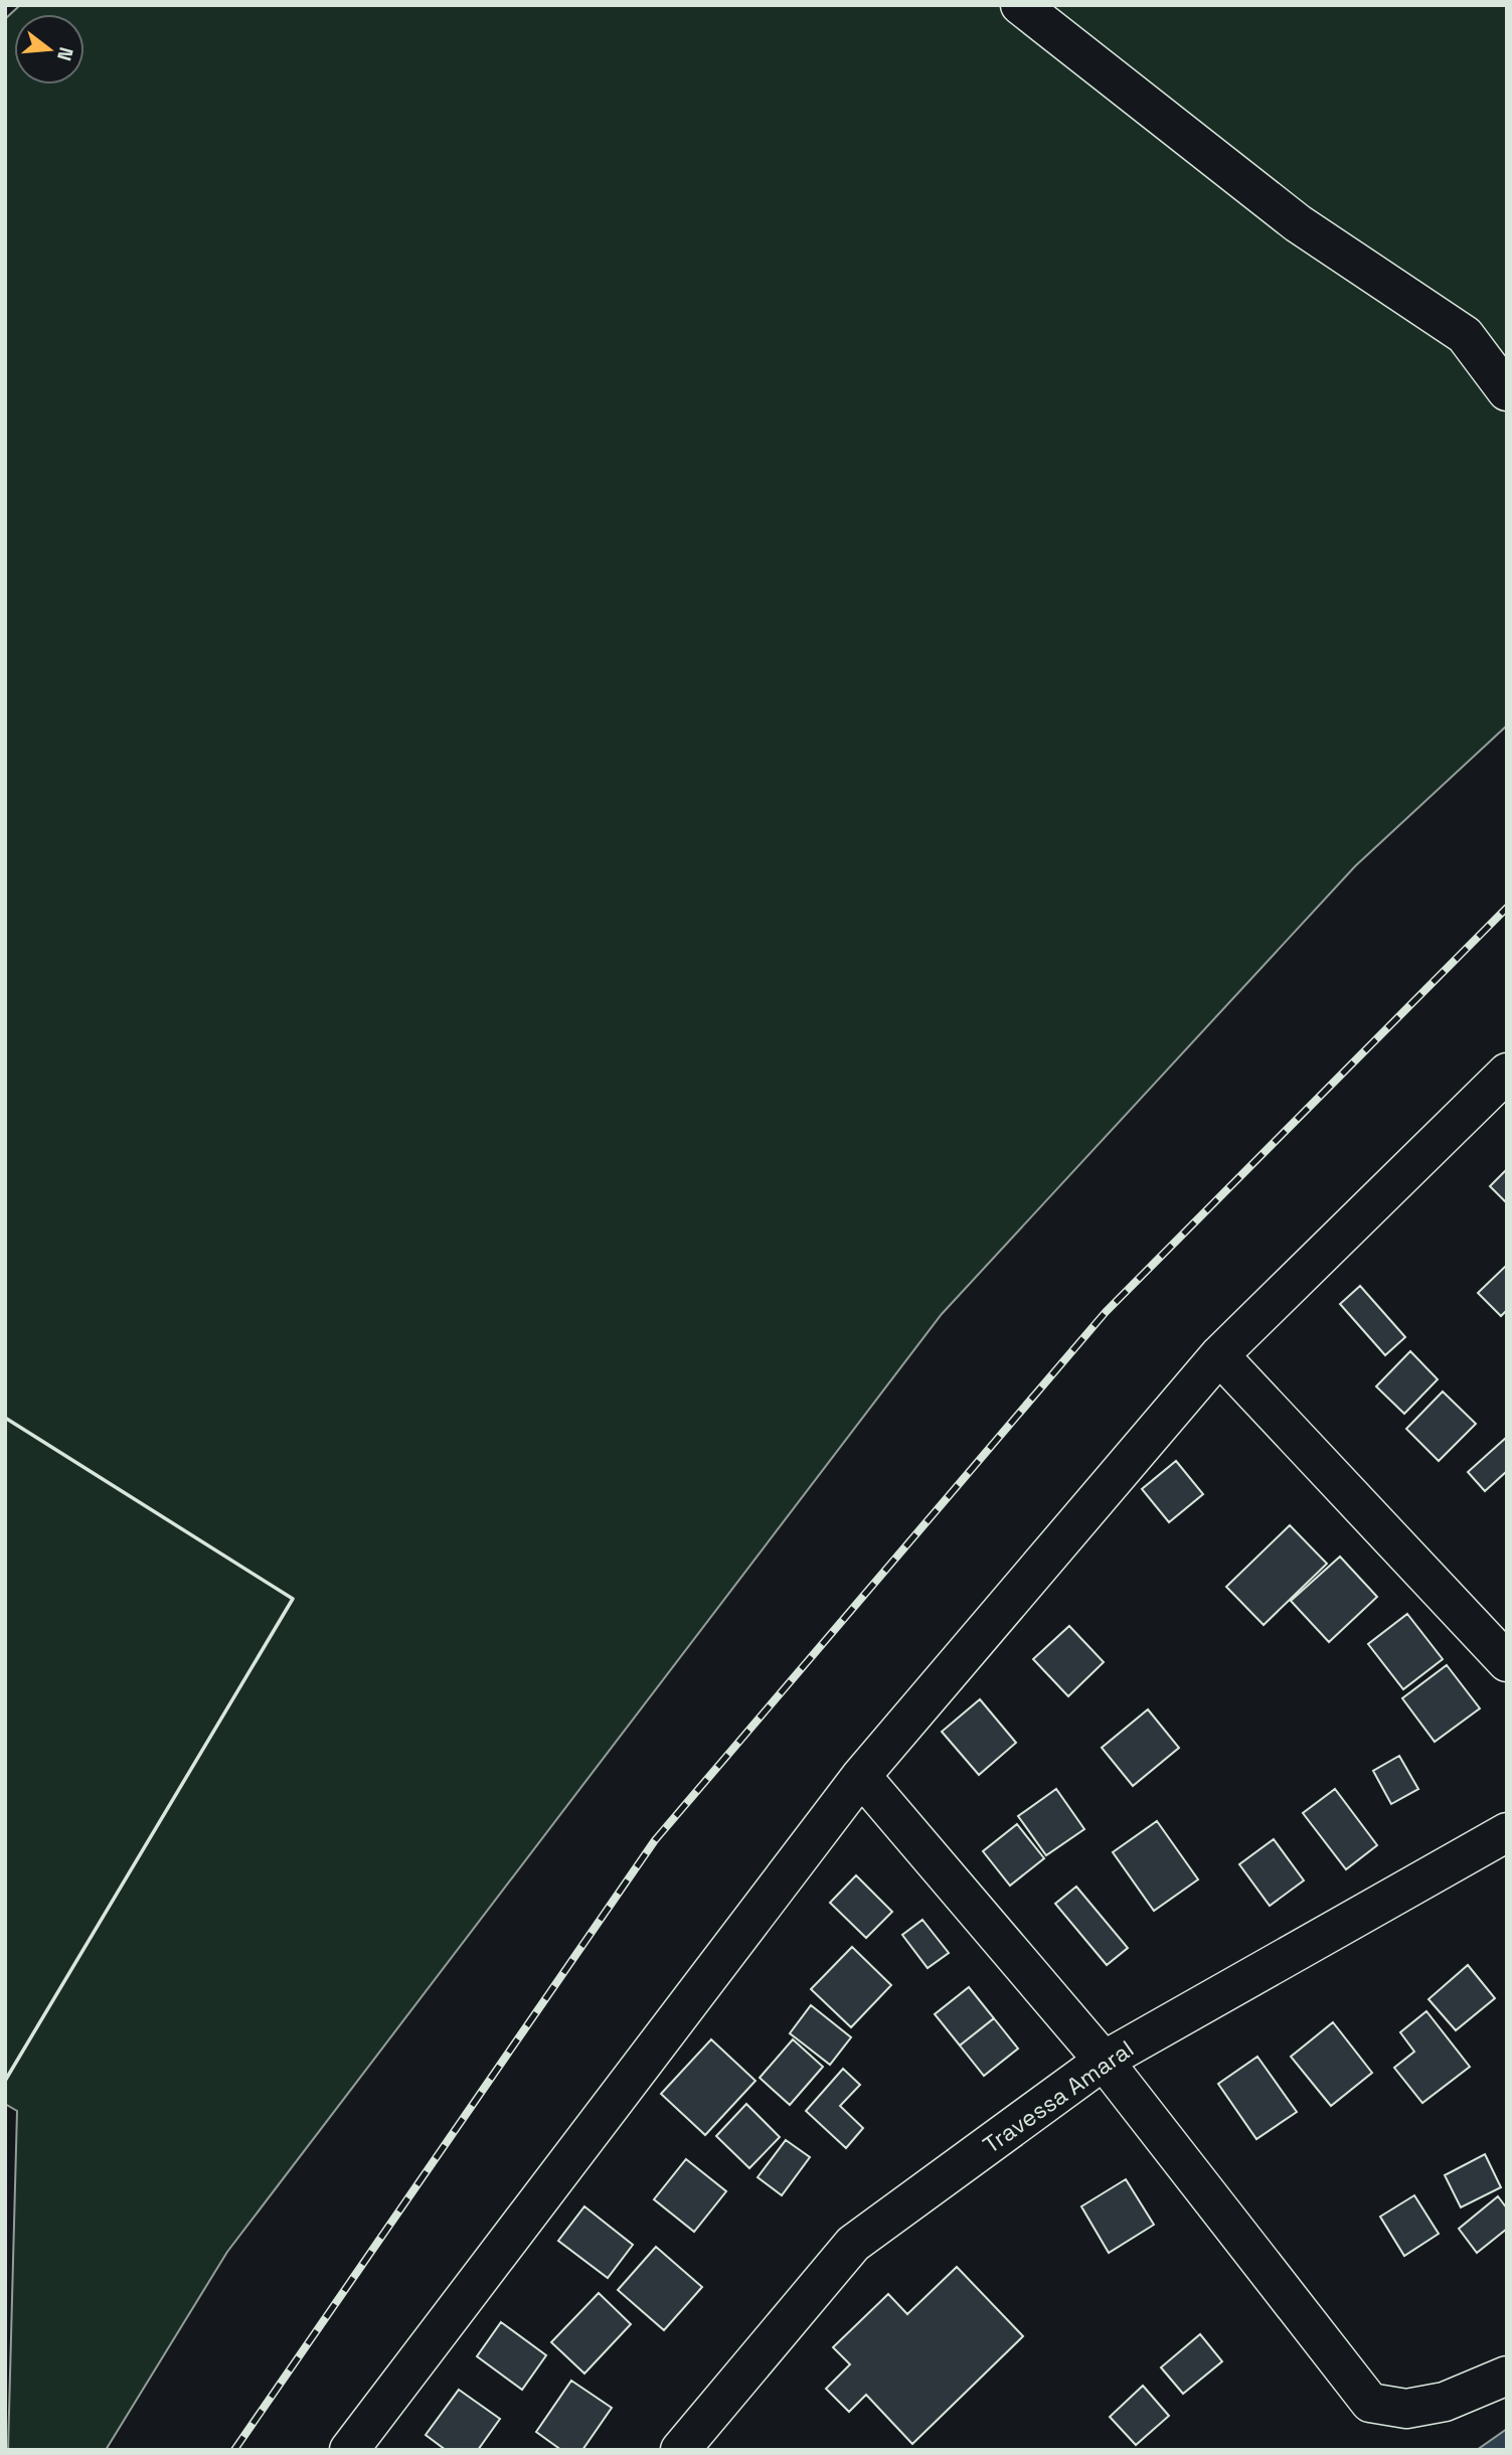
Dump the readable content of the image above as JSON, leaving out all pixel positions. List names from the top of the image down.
{
  "streets": {
    "street": ["Travessa Amaral"]
  },
  "north": "right"
}
